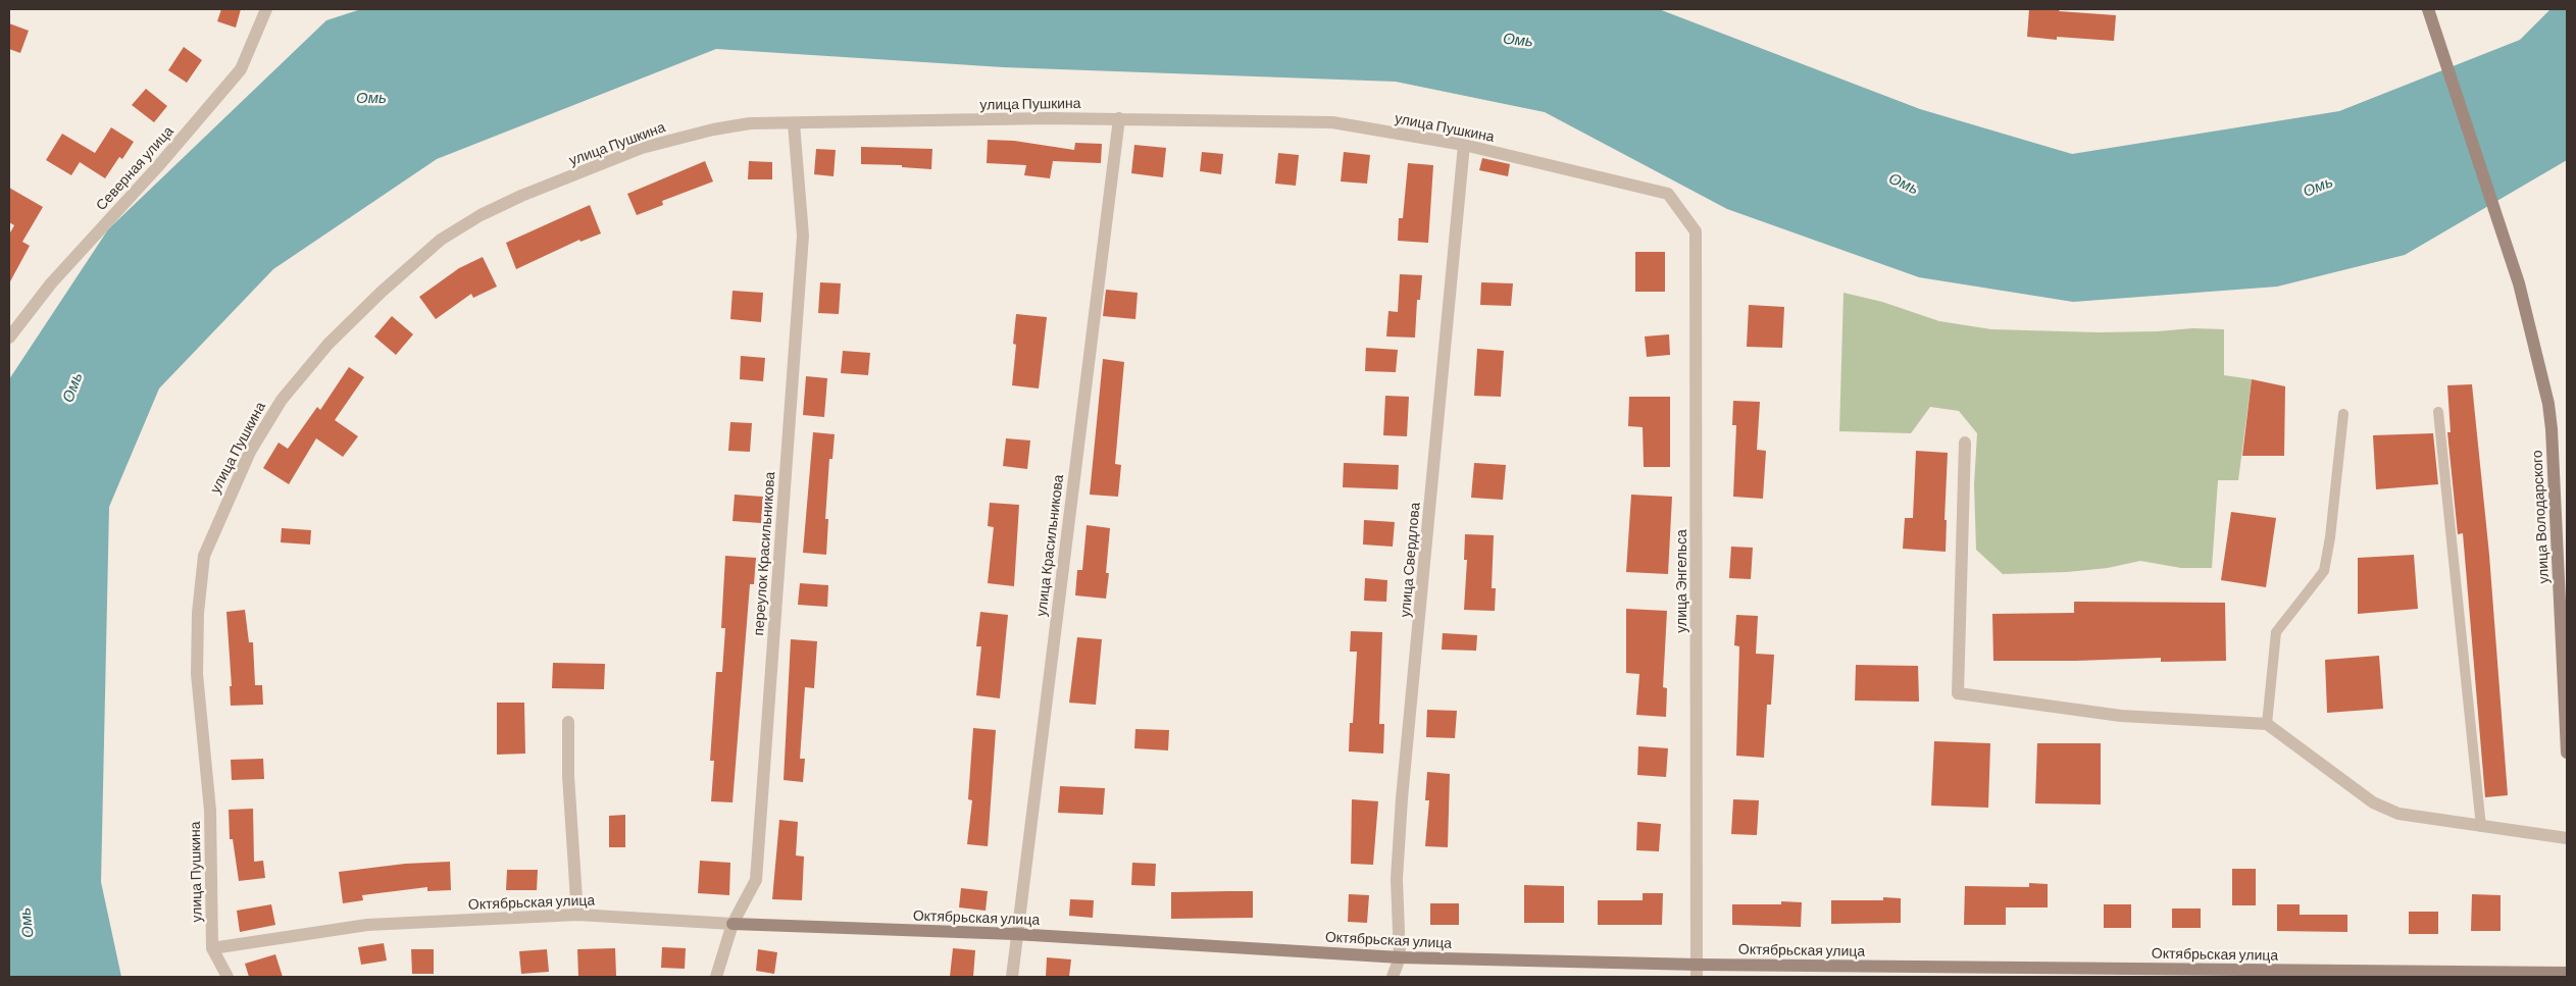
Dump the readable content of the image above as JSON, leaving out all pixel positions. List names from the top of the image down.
{
  "streets": {
    "street": [
      "улица Пушкина",
      "Северная улица",
      "улица Володарского",
      "улица Красильникова",
      "переулок Красильникова",
      "улица Свердлова",
      "улица Энгельса",
      "Октябрьская улица"
    ]
  },
  "crossings": [
    ["улица Пушкина", "улица Красильникова"],
    ["улица Пушкина", "переулок Красильникова"],
    ["улица Пушкина", "улица Свердлова"],
    ["улица Пушкина", "улица Энгельса"],
    ["улица Пушкина", "Октябрьская улица"],
    ["улица Красильникова", "Октябрьская улица"],
    ["переулок Красильникова", "Октябрьская улица"],
    ["улица Свердлова", "Октябрьская улица"],
    ["улица Энгельса", "Октябрьская улица"]
  ],
  "water": ["Омь"]
}
